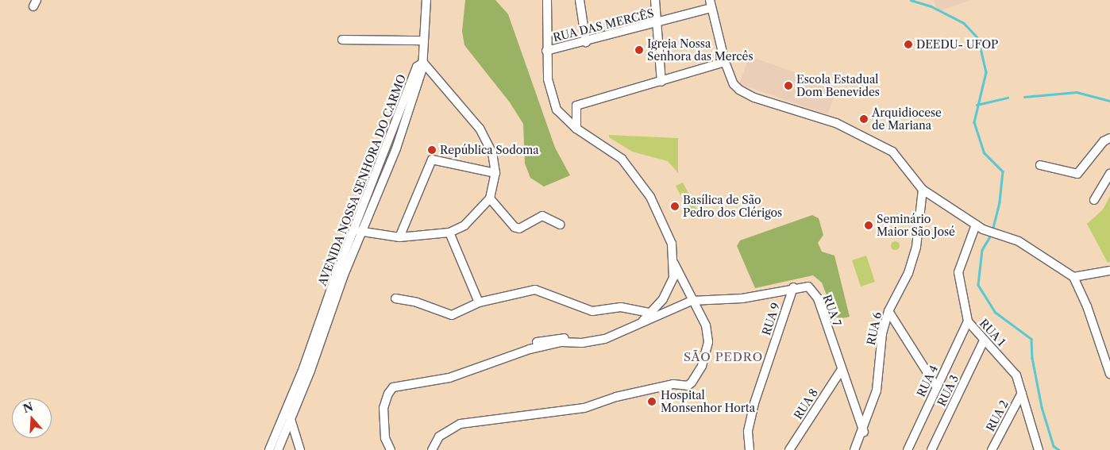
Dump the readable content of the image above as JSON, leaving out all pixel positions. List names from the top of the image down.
{
  "streets": {
    "street": [
      "RUA DAS MERCÊS",
      "AVENIDA NOSSA SENHORA DO CARMO",
      "RUA 7",
      "RUA 9",
      "RUA 6",
      "RUA 1",
      "RUA 4",
      "RUA 3",
      "RUA 8",
      "RUA 2"
    ]
  },
  "crossings": [
    ["RUA 7", "RUA 9"],
    ["RUA 7", "RUA 6"],
    ["RUA 7", "RUA 8"],
    ["RUA 1", "RUA 4"],
    ["RUA 1", "RUA 3"],
    ["RUA 1", "RUA 2"]
  ],
  "districts": ["SÃO PEDRO"],
  "places": [
    "DEEDU- UFOP",
    "Igreja Nossa Senhora das Mercês",
    "Escola Estadual Dom Benevides",
    "Arquidiocese de Mariana",
    "República Sodoma",
    "Basílica de São Pedro dos Clérigos",
    "Seminário Maior São José",
    "Hospital Monsenhor Horta"
  ],
  "north": "top"
}
